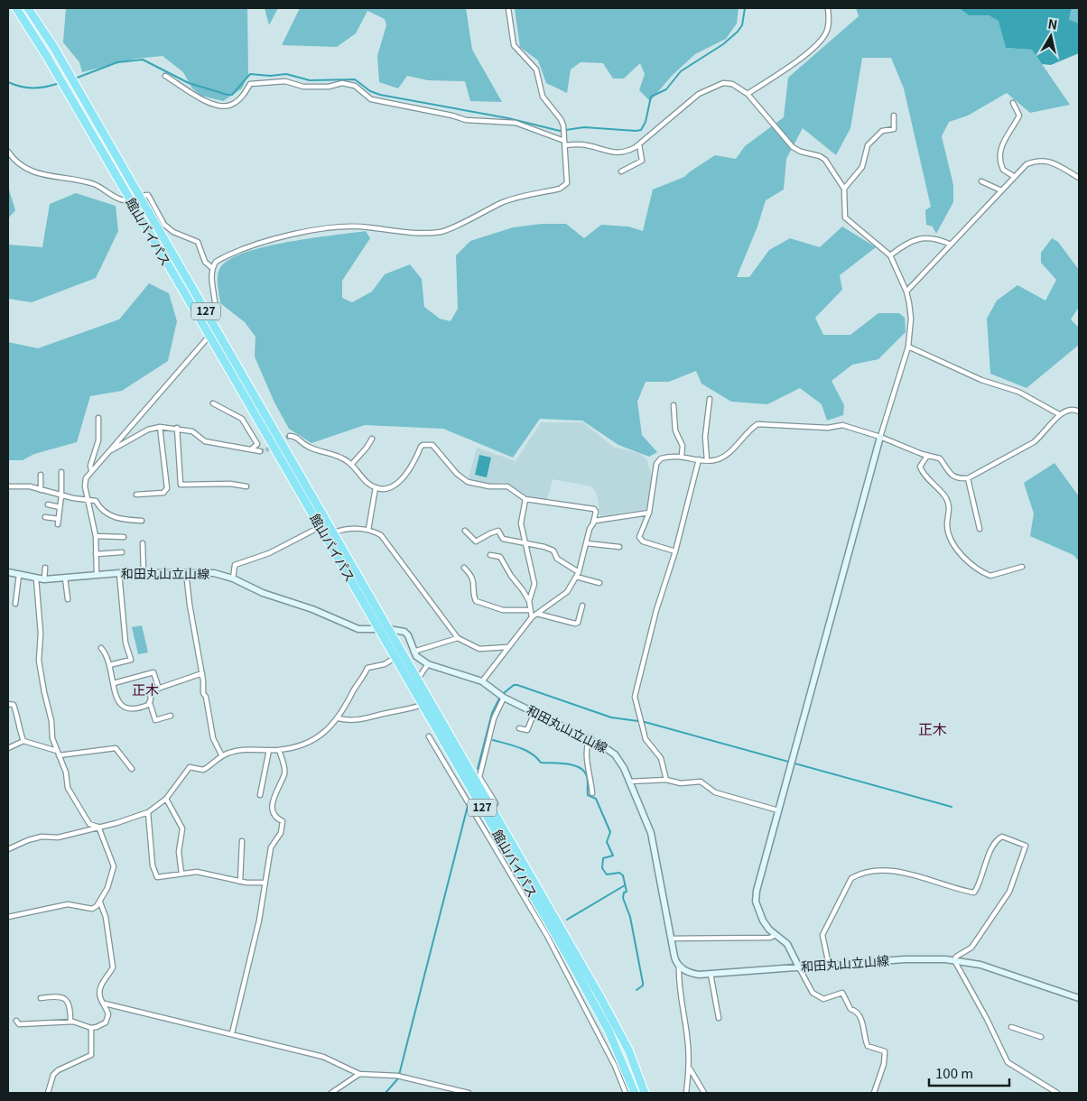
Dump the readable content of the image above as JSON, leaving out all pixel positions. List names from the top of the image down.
{
  "streets": {
    "highway": ["館山バイパス", "127"],
    "main road": ["和田丸山立山線"]
  },
  "crossings": [
    ["館山バイパス", "和田丸山立山線"]
  ],
  "districts": ["正木", "正木"],
  "scale_bar": "100 m",
  "north": "top"
}
